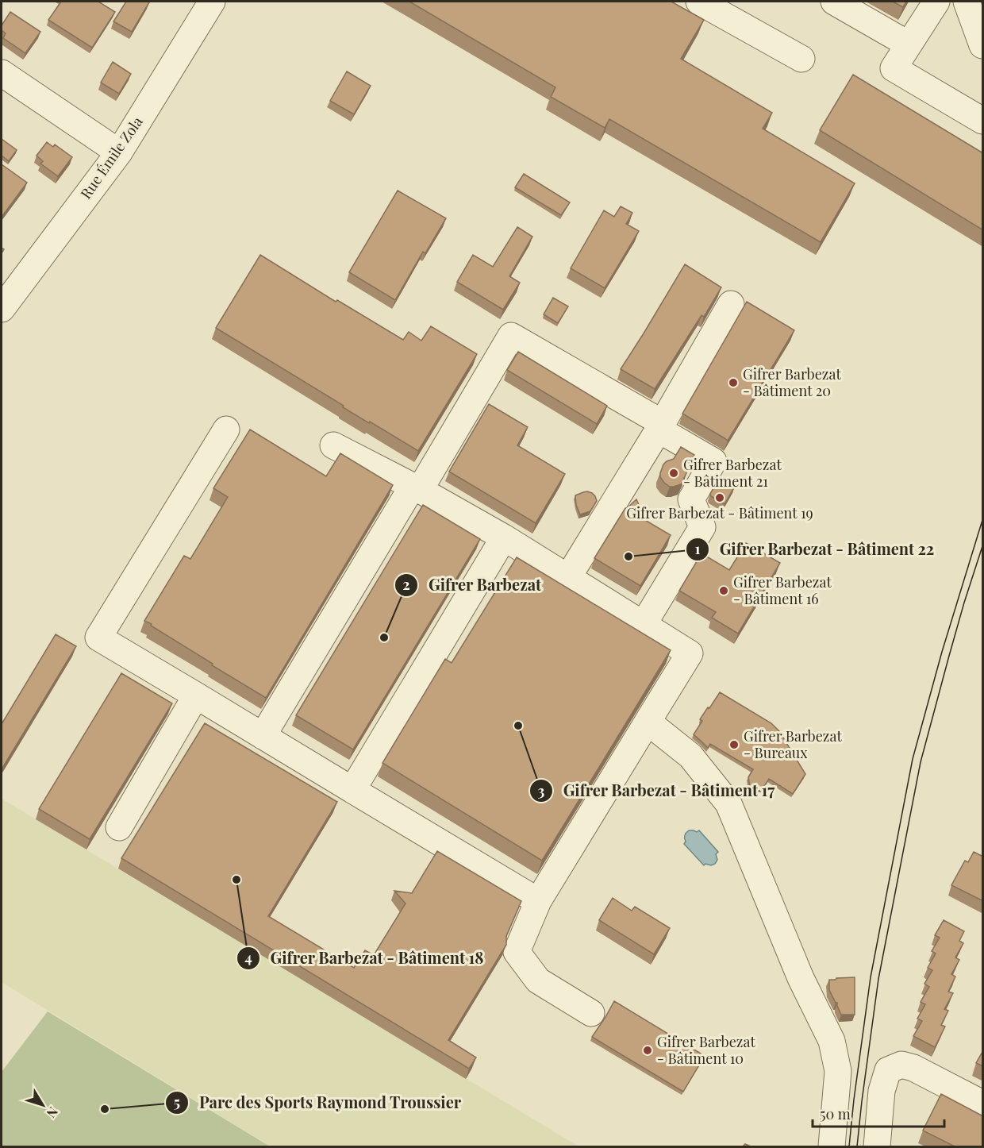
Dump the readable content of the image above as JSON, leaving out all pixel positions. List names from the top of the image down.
{
  "streets": {
    "street": ["Rue Émile Zola"]
  },
  "places": [
    "Gifrer Barbezat - Bâtiment 20",
    "Gifrer Barbezat - Bâtiment 21",
    "Gifrer Barbezat - Bâtiment 19",
    "Gifrer Barbezat - Bâtiment 22",
    "Gifrer Barbezat - Bâtiment 16",
    "Gifrer Barbezat",
    "Gifrer Barbezat - Bâtiment 17",
    "Gifrer Barbezat - Bureaux",
    "Gifrer Barbezat - Bâtiment 18",
    "Gifrer Barbezat - Bâtiment 10",
    "Parc des Sports Raymond Troussier"
  ],
  "scale_bar": "50 m",
  "north": "bottom right"
}
